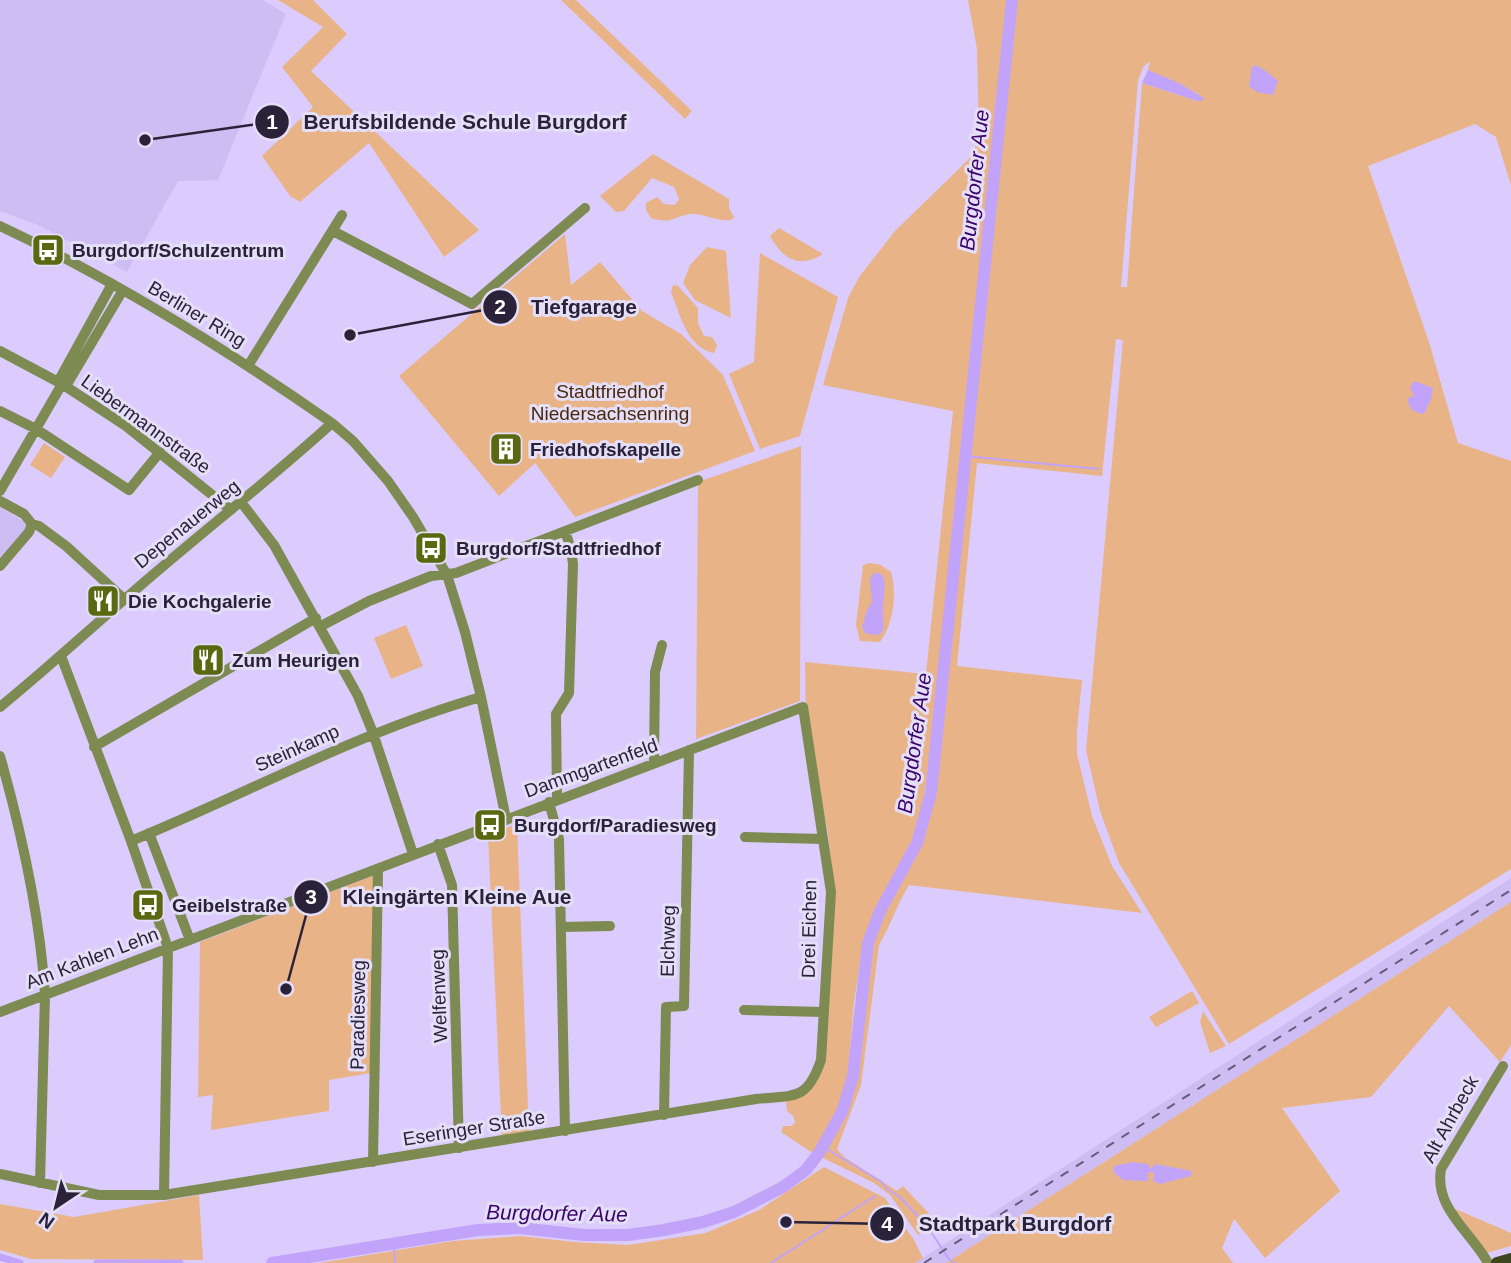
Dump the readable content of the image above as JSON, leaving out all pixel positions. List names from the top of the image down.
{
  "streets": {
    "street": [
      "Berliner Ring",
      "Liebermannstraße",
      "Depenauerweg",
      "Steinkamp",
      "Dammgartenfeld",
      "Drei Eichen",
      "Elchweg",
      "Am Kahlen Lehn",
      "Welfenweg",
      "Paradiesweg",
      "Alt Ahrbeck",
      "Eseringer Straße"
    ]
  },
  "crossings": [
    ["Berliner Ring", "Depenauerweg"],
    ["Berliner Ring", "Steinkamp"],
    ["Berliner Ring", "Dammgartenfeld"],
    ["Liebermannstraße", "Depenauerweg"],
    ["Dammgartenfeld", "Drei Eichen"],
    ["Dammgartenfeld", "Elchweg"],
    ["Dammgartenfeld", "Am Kahlen Lehn"],
    ["Dammgartenfeld", "Welfenweg"],
    ["Dammgartenfeld", "Paradiesweg"],
    ["Drei Eichen", "Eseringer Straße"],
    ["Elchweg", "Eseringer Straße"],
    ["Welfenweg", "Eseringer Straße"],
    ["Paradiesweg", "Eseringer Straße"]
  ],
  "water": ["Burgdorfer Aue"],
  "parks": ["Stadtfriedhof Niedersachsenring"],
  "places": {
    "other": [
      "Berufsbildende Schule Burgdorf",
      "Tiefgarage",
      "Kleingärten Kleine Aue",
      "Stadtpark Burgdorf"
    ],
    "bus stop": [
      "Burgdorf/Schulzentrum",
      "Burgdorf/Stadtfriedhof",
      "Burgdorf/Paradiesweg",
      "Geibelstraße"
    ],
    "building": ["Friedhofskapelle"],
    "restaurant": ["Die Kochgalerie", "Zum Heurigen"]
  },
  "north": "bottom left"
}
